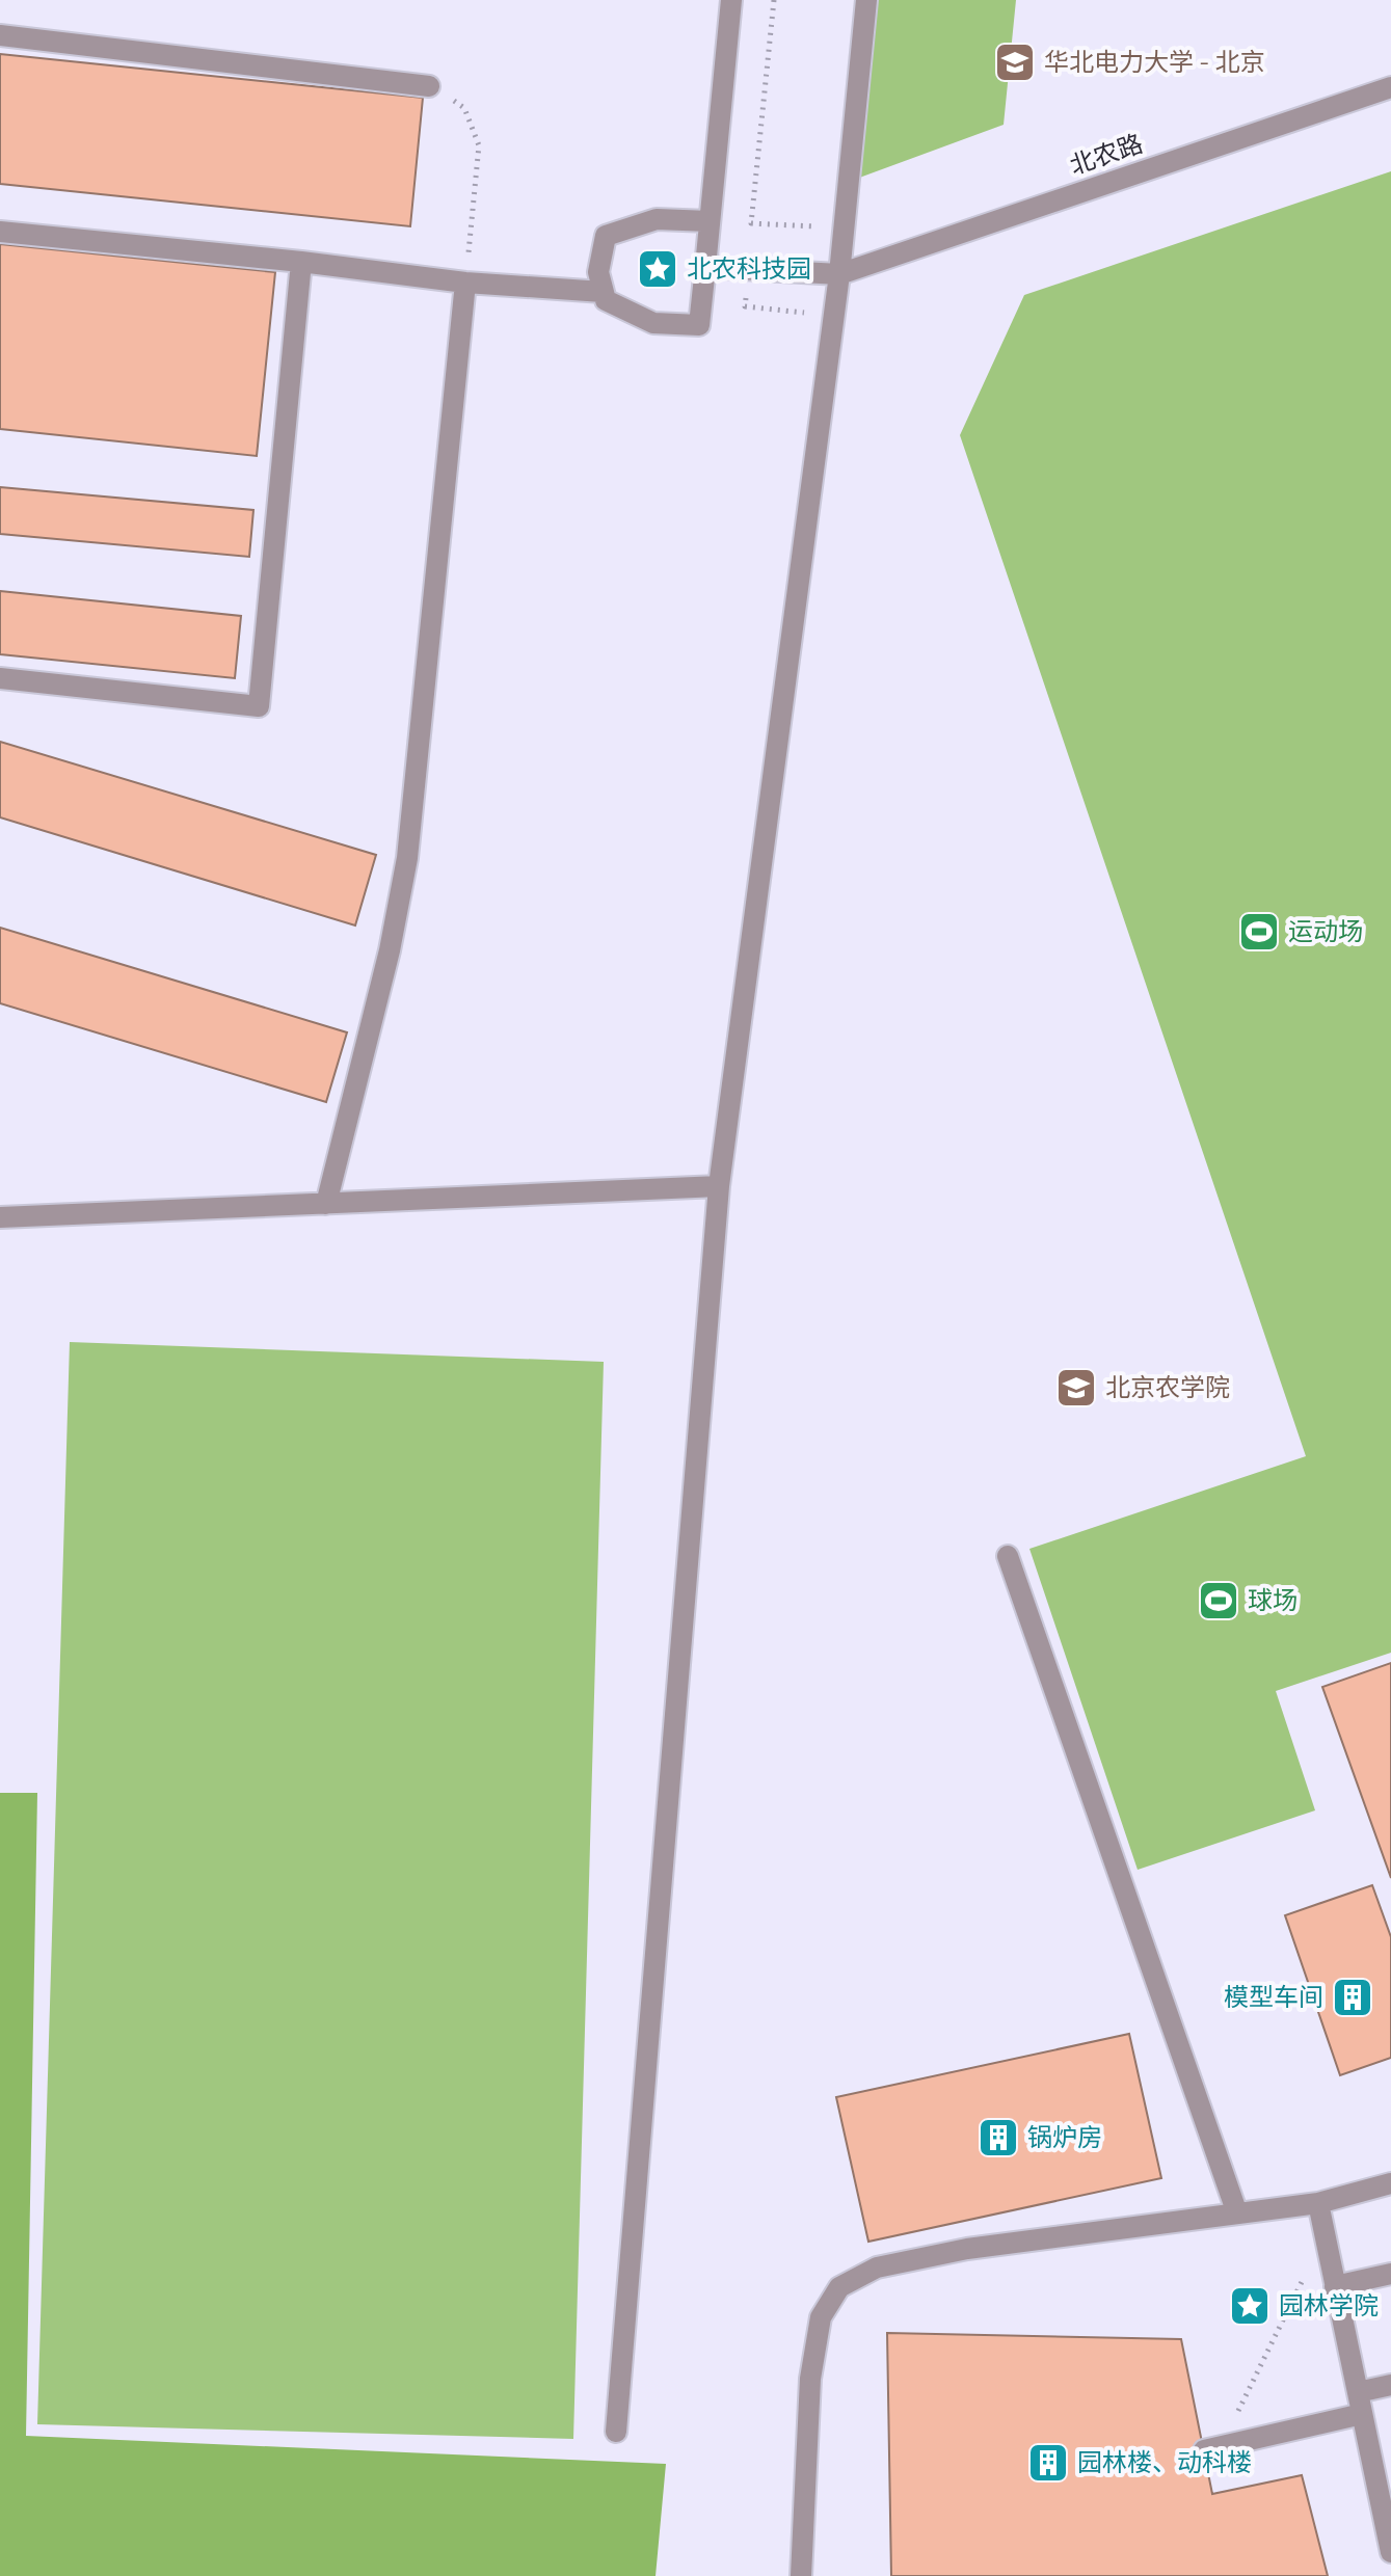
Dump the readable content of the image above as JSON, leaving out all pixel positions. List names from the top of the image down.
{
  "streets": {
    "street": ["北农路"]
  },
  "places": {
    "school or university": ["华北电力大学 - 北京", "北京农学院"],
    "place": ["北农科技园", "园林学院"],
    "sports": ["运动场", "球场"],
    "building": ["模型车间", "锅炉房", "园林楼、动科楼"]
  }
}
